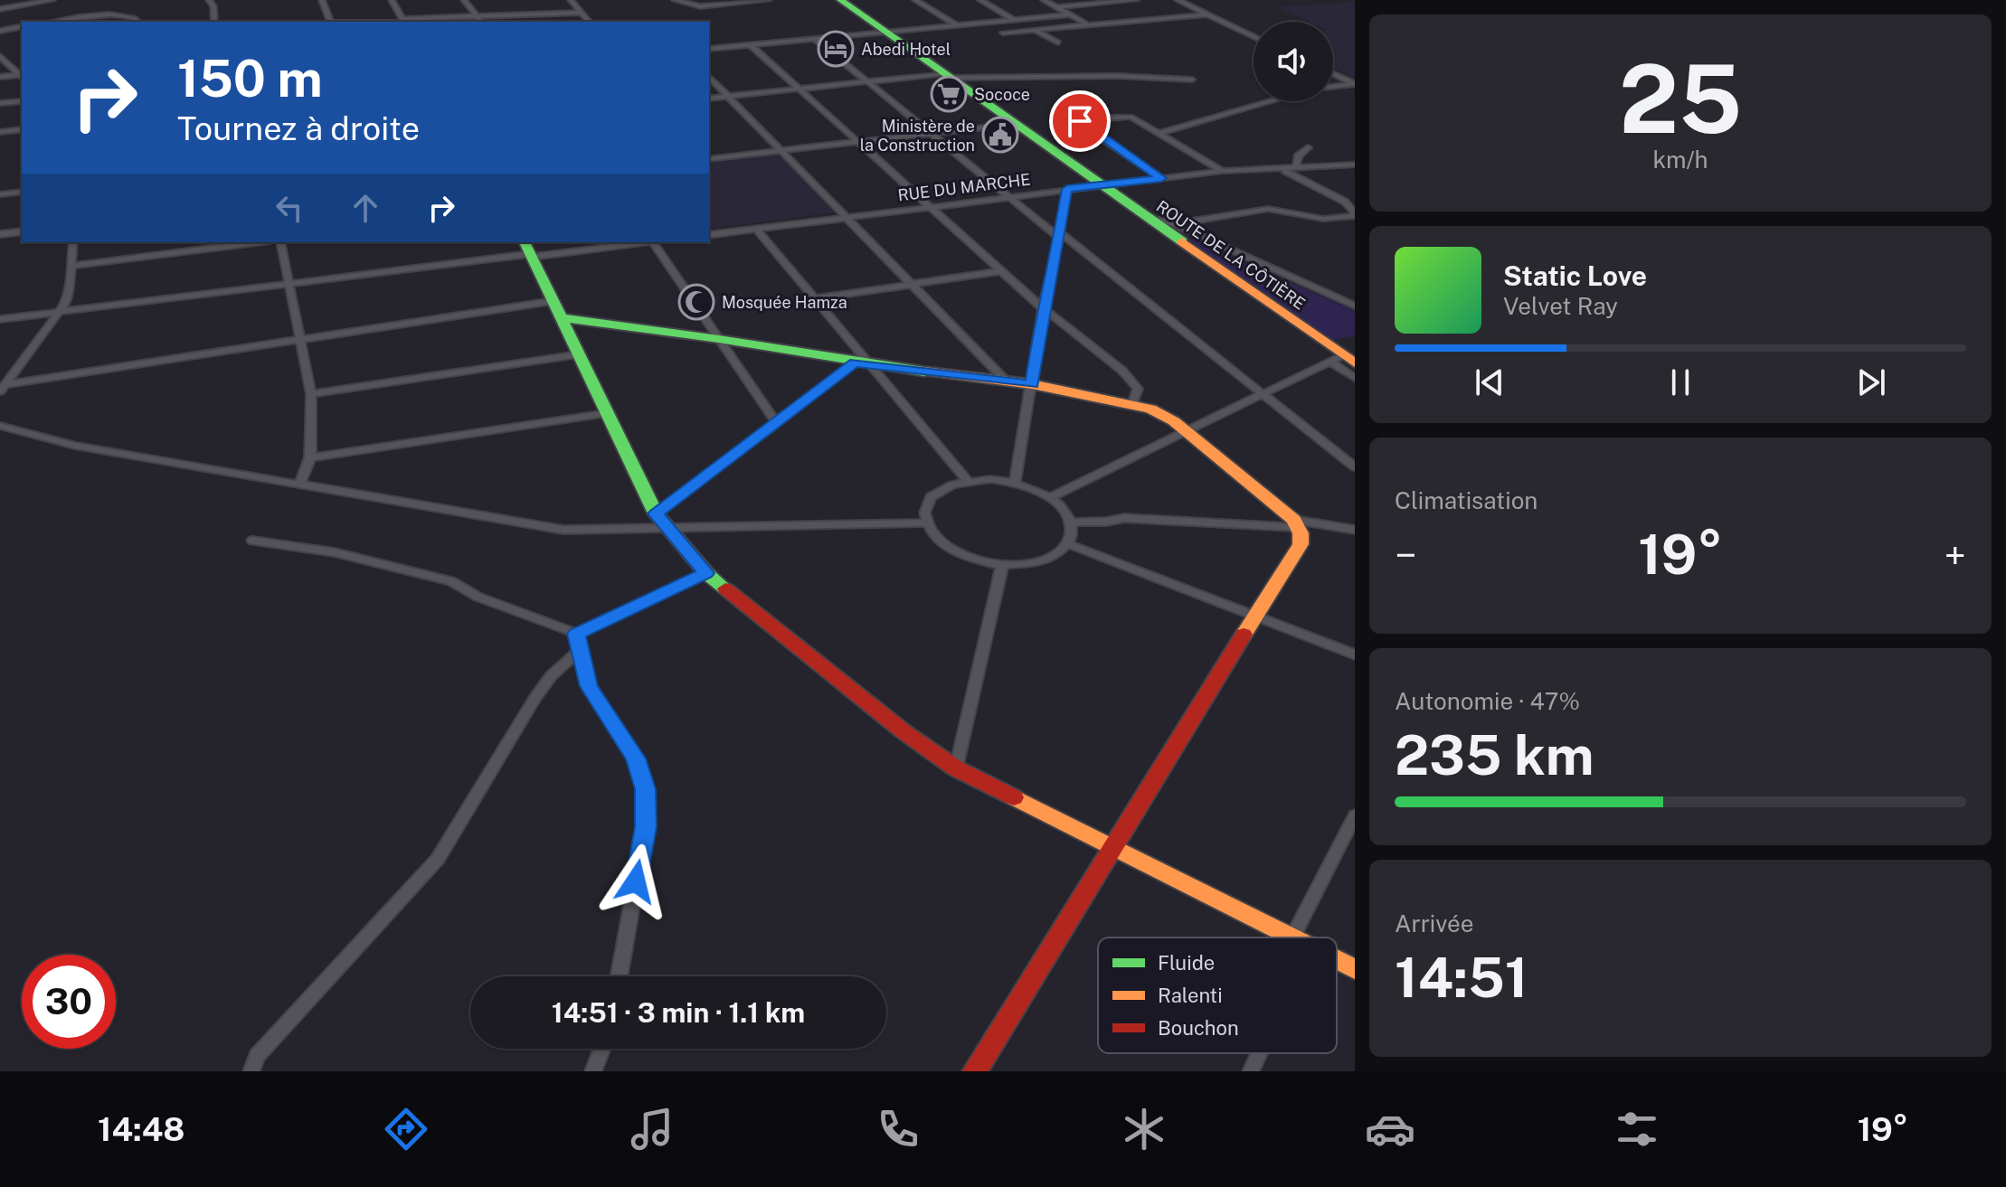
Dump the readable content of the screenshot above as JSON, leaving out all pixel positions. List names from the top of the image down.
{
  "streets": {
    "street": ["RUE DU MARCHE", "ROUTE DE LA CÔTIÈRE"]
  },
  "crossings": [
    ["RUE DU MARCHE", "ROUTE DE LA CÔTIÈRE"]
  ],
  "places": {
    "hotel": ["Abedi Hotel"],
    "supermarket": ["Sococe"],
    "public building": ["Ministère de la Construction"],
    "mosque": ["Mosquée Hamza"]
  },
  "legend": ["Fluide", "Ralenti", "Bouchon"],
  "page": {
    "tile": [
      ["25", "km/h"],
      "Climatisation",
      ["Autonomie · 47%", "235 km"],
      ["Arrivée", "14:51"]
    ],
    "turn": ["150 m", "Tournez à droite"],
    "song": ["Static Love", "Velvet Ray"],
    "heat": ["−", "19°", "+"],
    "limit": "30",
    "trip": "14:51 · 3 min · 1.1 km",
    "tabs": ["14:48", "19°"]
  }
}
